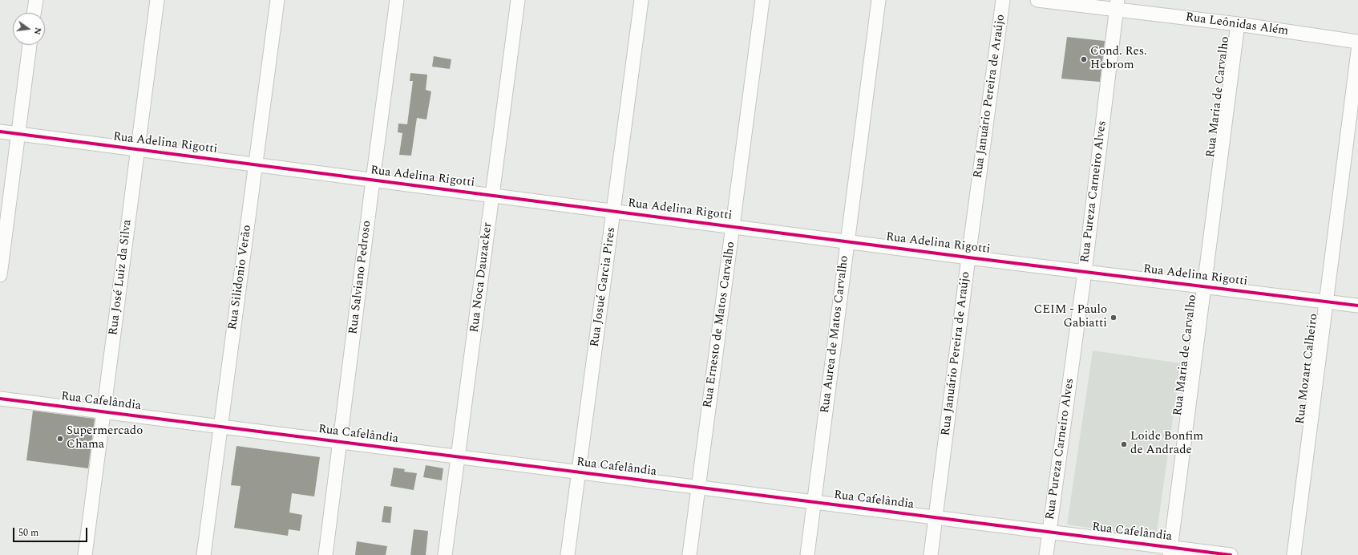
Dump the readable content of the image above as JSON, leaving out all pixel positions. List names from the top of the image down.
{
  "streets": {
    "street": [
      "Rua Leônidas Além",
      "Rua Januário Pereira de Araújo",
      "Rua Maria de Carvalho",
      "Rua Adelina Rigotti",
      "Rua Pureza Carneiro Alves",
      "Rua José Luiz da Silva",
      "Rua Silidonio Verão",
      "Rua Salviano Pedroso",
      "Rua Noca Dauzacker",
      "Rua Josué Garcia Pires",
      "Rua Ernesto de Matos Carvalho",
      "Rua Aurea de Matos Carvalho",
      "Rua Mozart Calheiro",
      "Rua Cafelândia"
    ]
  },
  "crossings": [
    ["Rua Leônidas Além", "Rua Maria de Carvalho"],
    ["Rua Leônidas Além", "Rua Pureza Carneiro Alves"],
    ["Rua Januário Pereira de Araújo", "Rua Adelina Rigotti"],
    ["Rua Januário Pereira de Araújo", "Rua Cafelândia"],
    ["Rua Maria de Carvalho", "Rua Adelina Rigotti"],
    ["Rua Maria de Carvalho", "Rua Cafelândia"],
    ["Rua Adelina Rigotti", "Rua Pureza Carneiro Alves"],
    ["Rua Adelina Rigotti", "Rua José Luiz da Silva"],
    ["Rua Adelina Rigotti", "Rua Silidonio Verão"],
    ["Rua Adelina Rigotti", "Rua Salviano Pedroso"],
    ["Rua Adelina Rigotti", "Rua Noca Dauzacker"],
    ["Rua Adelina Rigotti", "Rua Josué Garcia Pires"],
    ["Rua Adelina Rigotti", "Rua Ernesto de Matos Carvalho"],
    ["Rua Adelina Rigotti", "Rua Aurea de Matos Carvalho"],
    ["Rua Adelina Rigotti", "Rua Mozart Calheiro"],
    ["Rua Pureza Carneiro Alves", "Rua Cafelândia"],
    ["Rua José Luiz da Silva", "Rua Cafelândia"],
    ["Rua Silidonio Verão", "Rua Cafelândia"],
    ["Rua Salviano Pedroso", "Rua Cafelândia"],
    ["Rua Noca Dauzacker", "Rua Cafelândia"],
    ["Rua Josué Garcia Pires", "Rua Cafelândia"],
    ["Rua Ernesto de Matos Carvalho", "Rua Cafelândia"],
    ["Rua Aurea de Matos Carvalho", "Rua Cafelândia"]
  ],
  "places": [
    "Cond. Res. Hebrom",
    "CEIM - Paulo Gabiatti",
    "Supermercado Chama",
    "Loide Bonfim de Andrade"
  ],
  "scale_bar": "50 m",
  "north": "right"
}
